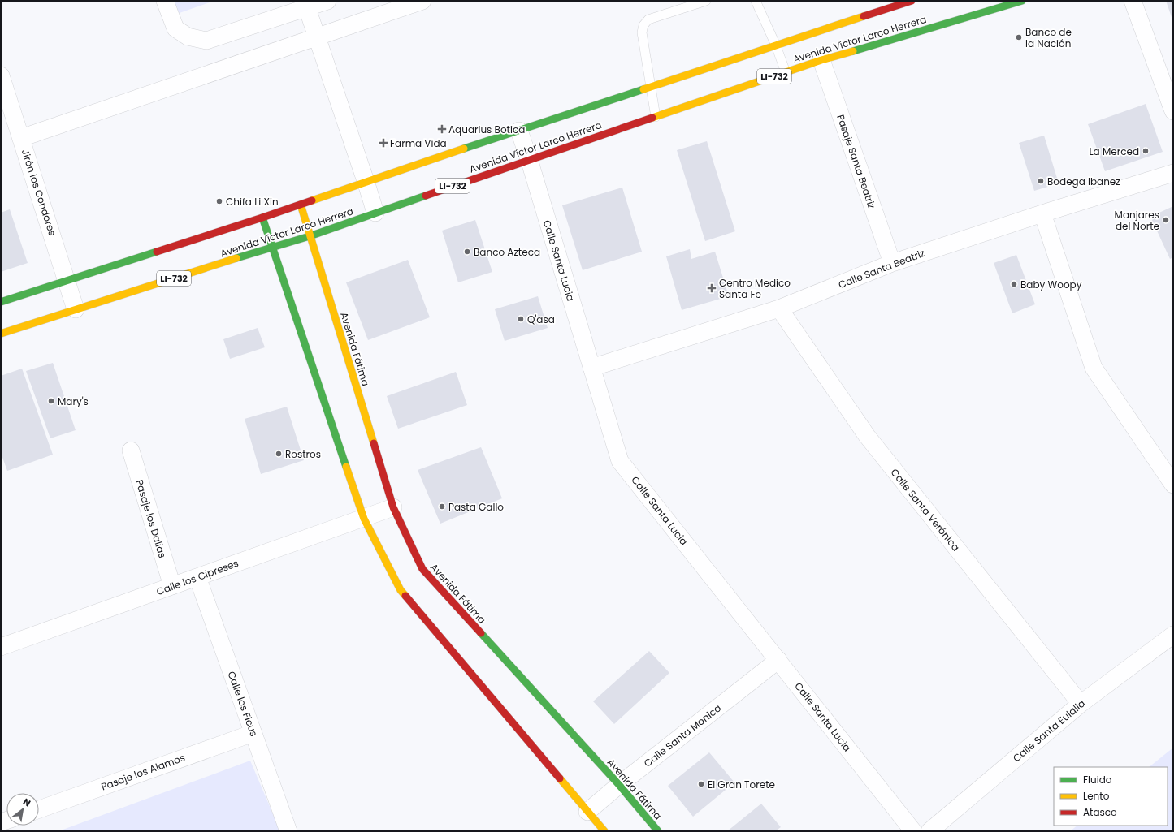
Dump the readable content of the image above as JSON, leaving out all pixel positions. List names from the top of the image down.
{
  "streets": {
    "main road": ["Avenida Víctor Larco Herrera", "LI-732", "Avenida Fátima"],
    "street": [
      "Pasaje Santa Beatriz",
      "Jirón los Condores",
      "Calle Santa Lucia",
      "Calle Santa Beatriz",
      "Calle Santa Verónica",
      "Pasaje los Dalias",
      "Calle los Cipreses",
      "Calle los Ficus",
      "Calle Santa Eulalia",
      "Calle Santa Monica",
      "Pasaje los Alamos"
    ]
  },
  "crossings": [
    ["Avenida Víctor Larco Herrera", "Pasaje Santa Beatriz"],
    ["Avenida Víctor Larco Herrera", "Jirón los Condores"],
    ["Avenida Víctor Larco Herrera", "Calle Santa Lucia"],
    ["Avenida Víctor Larco Herrera", "Avenida Fátima"],
    ["Pasaje Santa Beatriz", "Calle Santa Beatriz"],
    ["Calle Santa Lucia", "Calle Santa Beatriz"],
    ["Calle Santa Lucia", "Calle Santa Monica"],
    ["Calle Santa Beatriz", "Calle Santa Verónica"],
    ["Avenida Fátima", "Calle los Cipreses"],
    ["Avenida Fátima", "Calle Santa Monica"],
    ["Calle Santa Verónica", "Calle Santa Eulalia"],
    ["Pasaje los Dalias", "Calle los Cipreses"],
    ["Calle los Cipreses", "Calle los Ficus"],
    ["Calle los Ficus", "Pasaje los Alamos"]
  ],
  "places": {
    "other": [
      "Banco de la Nación",
      "La Merced",
      "Bodega Ibanez",
      "Chifa Li Xin",
      "Manjares del Norte",
      "Banco Azteca",
      "Baby Woopy",
      "Q'asa",
      "Mary's",
      "Rostros",
      "Pasta Gallo",
      "El Gran Torete"
    ],
    "health": ["Aquarius Botica", "Farma Vida", "Centro Medico Santa Fe"]
  },
  "legend": ["Fluido", "Lento", "Atasco"],
  "north": "top right"
}
